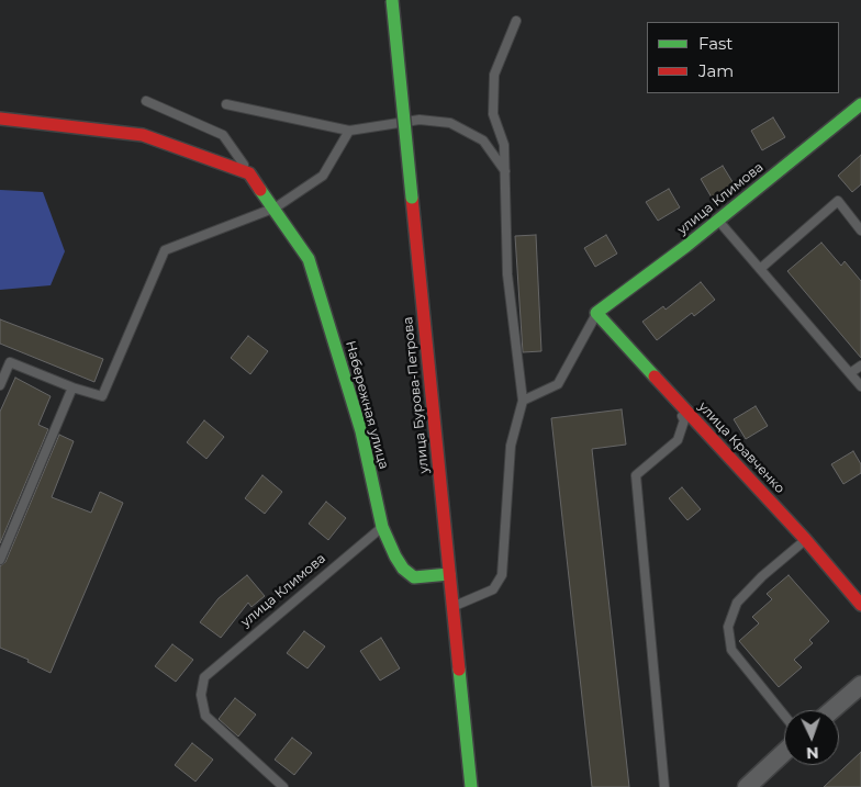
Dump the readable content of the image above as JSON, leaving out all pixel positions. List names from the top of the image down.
{
  "streets": {
    "street": [
      "улица Климова",
      "улица Бурова-Петрова",
      "Набережная улица",
      "улица Кравченко"
    ]
  },
  "crossings": [
    ["улица Климова", "Набережная улица"],
    ["улица Климова", "улица Кравченко"],
    ["улица Бурова-Петрова", "Набережная улица"]
  ],
  "legend": ["Fast", "Jam"],
  "north": "bottom"
}
